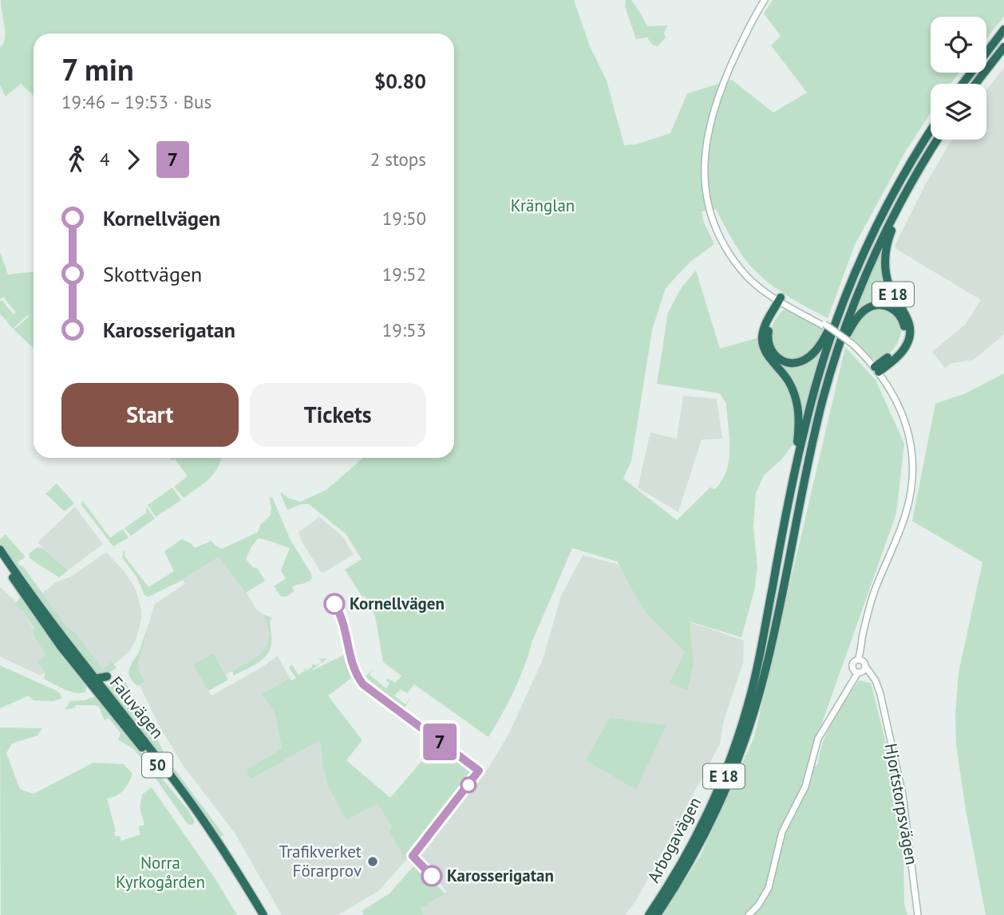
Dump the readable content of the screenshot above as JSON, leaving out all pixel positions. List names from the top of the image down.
{
  "streets": {
    "highway": [
      "E 18",
      "Faluvägen",
      "50",
      "Arbogavägen"
    ],
    "street": ["Hjortstorpsvägen"]
  },
  "crossings": [
    ["E 18", "Arbogavägen"]
  ],
  "parks": ["Kränglan", "Norra Kyrkogården"],
  "places": ["Kornellvägen", "Trafikverket Förarprov", "Karosserigatan"],
  "lines": ["bus line 7"],
  "page": {
    "on_map": "7",
    "heading": ["7 min", "19:46 – 19:53 · Bus", "$0.80"],
    "legs": ["4", "7", "2 stops"],
    "list": [
      {
        "name": "Kornellvägen",
        "value": "19:50"
      },
      {
        "name": "Skottvägen",
        "value": "19:52"
      },
      {
        "name": "Karosserigatan",
        "value": "19:53"
      }
    ],
    "buttons": ["Start", "Tickets"]
  }
}
